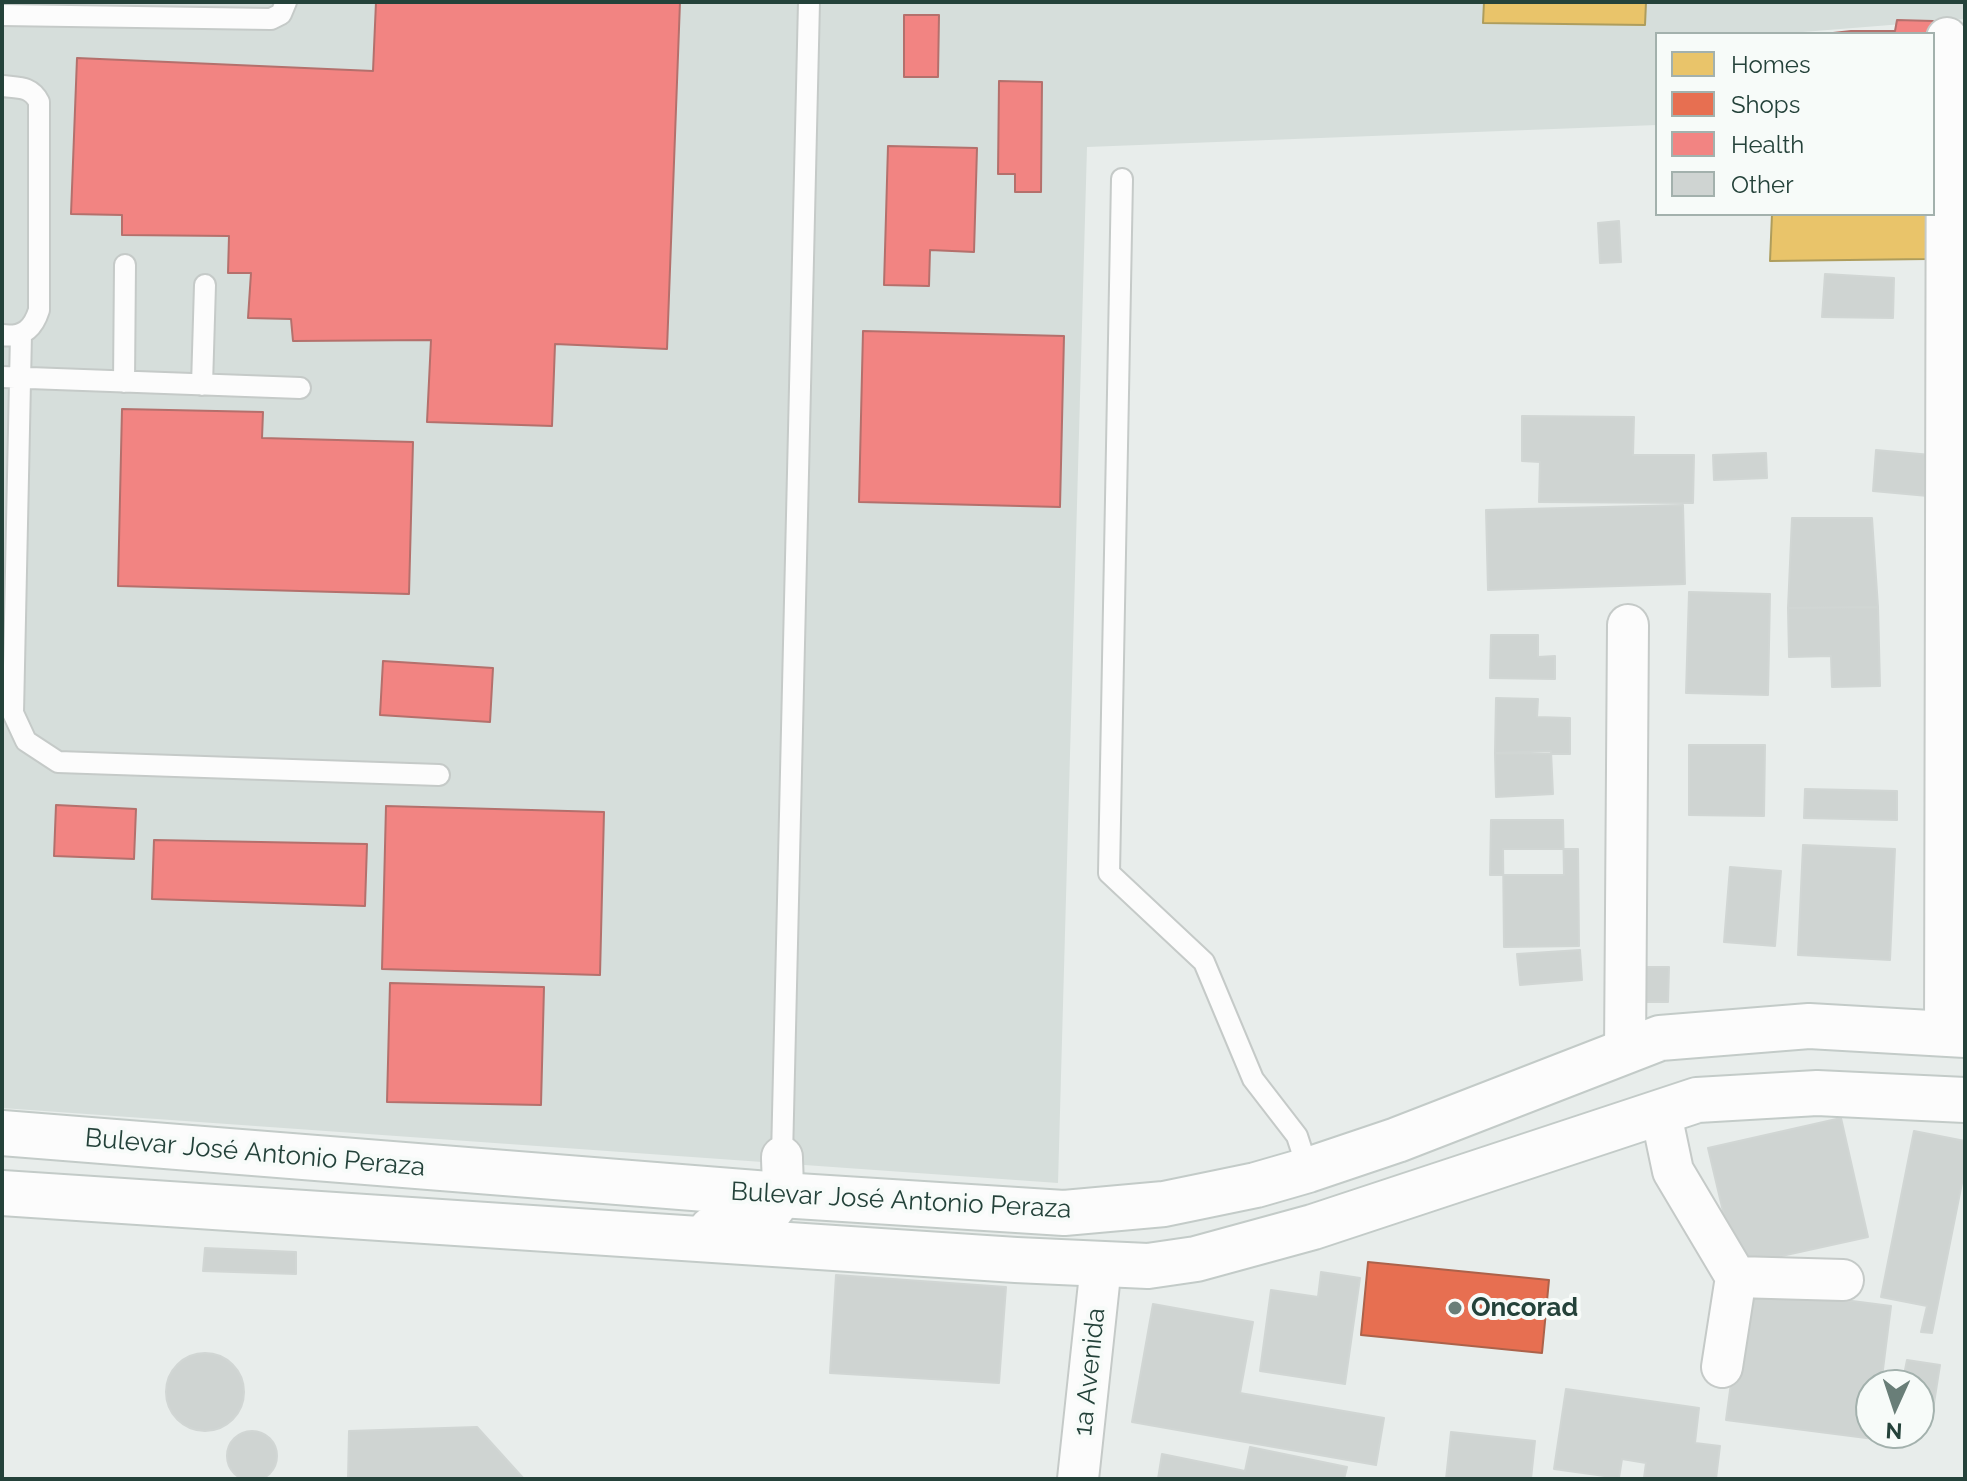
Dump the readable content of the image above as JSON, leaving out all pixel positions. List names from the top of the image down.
{
  "streets": {
    "street": ["Bulevar José Antonio Peraza", "1a Avenida"]
  },
  "crossings": [
    ["Bulevar José Antonio Peraza", "1a Avenida"]
  ],
  "places": ["Oncorad"],
  "legend": [
    "Homes",
    "Shops",
    "Health",
    "Other"
  ],
  "north": "bottom"
}
